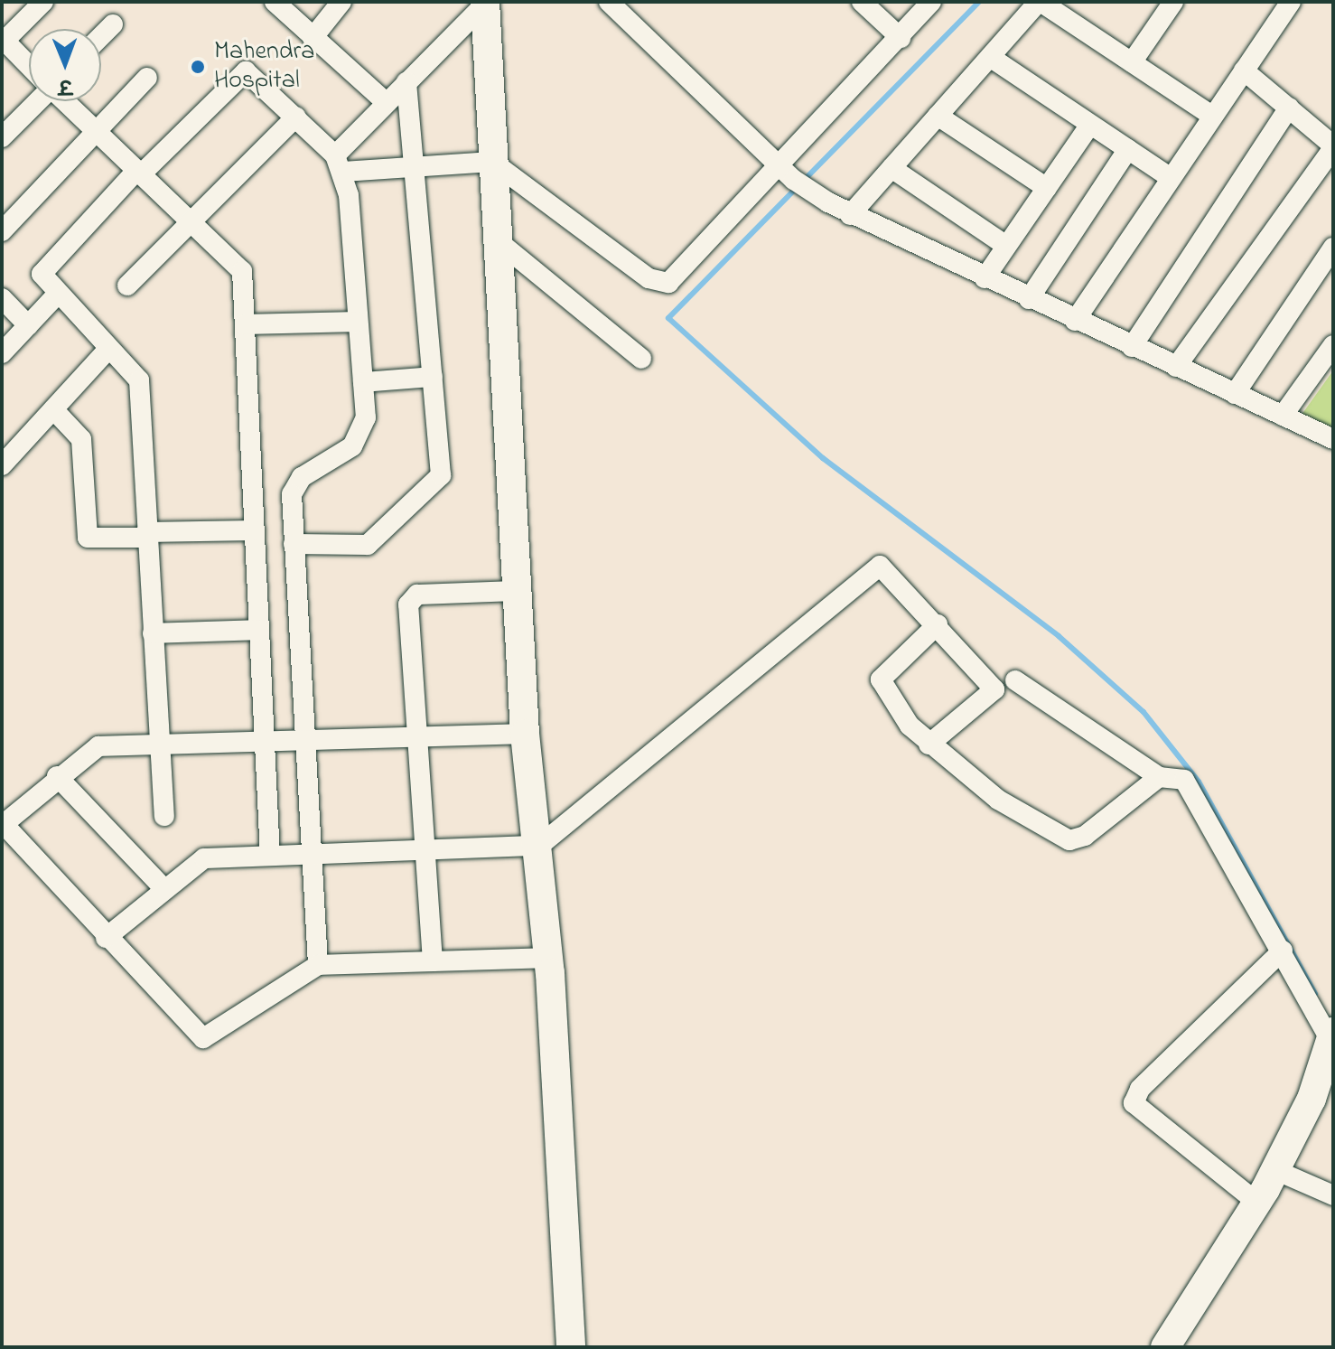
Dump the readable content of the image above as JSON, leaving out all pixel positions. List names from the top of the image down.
{
  "places": ["Mahendra Hospital"],
  "north": "bottom"
}
